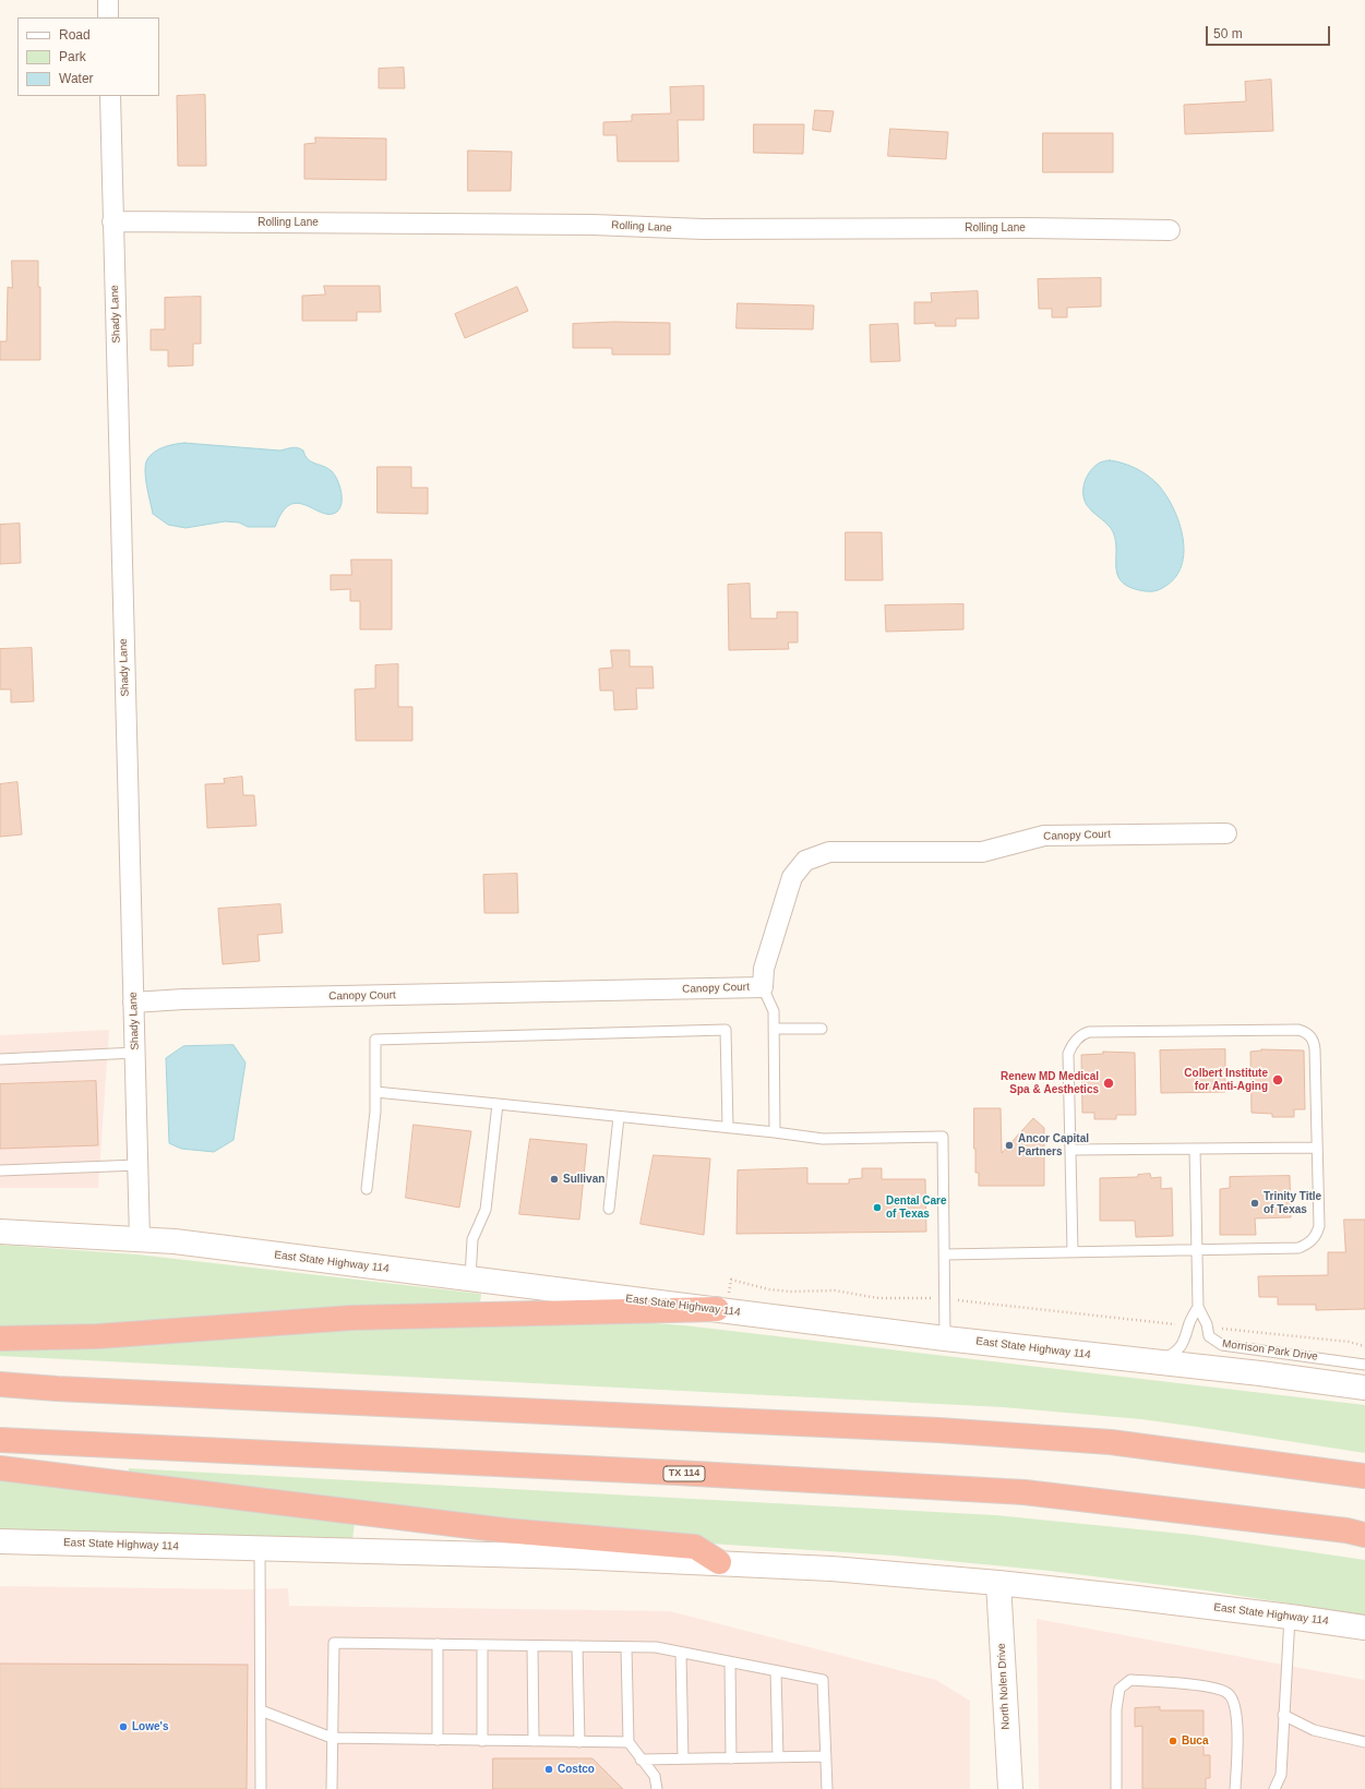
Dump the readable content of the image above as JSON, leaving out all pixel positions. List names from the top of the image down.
{
  "streets": {
    "highway": ["TX 114"],
    "main road": ["East State Highway 114", "North Nolen Drive"],
    "street": ["Rolling Lane", "Shady Lane", "Canopy Court"],
    "lane": ["Morrison Park Drive"]
  },
  "crossings": [
    ["Rolling Lane", "Shady Lane"],
    ["Shady Lane", "Canopy Court"],
    ["Shady Lane", "East State Highway 114"],
    ["East State Highway 114", "Morrison Park Drive"],
    ["East State Highway 114", "North Nolen Drive"]
  ],
  "places": [
    "Colbert Institute for Anti-Aging",
    "Renew MD Medical Spa & Aesthetics",
    "Ancor Capital Partners",
    "Sullivan",
    "Trinity Title of Texas",
    "Dental Care of Texas",
    "Lowe's",
    "Buca",
    "Costco"
  ],
  "legend": ["Road", "Park", "Water"],
  "scale_bar": "50 m"
}
